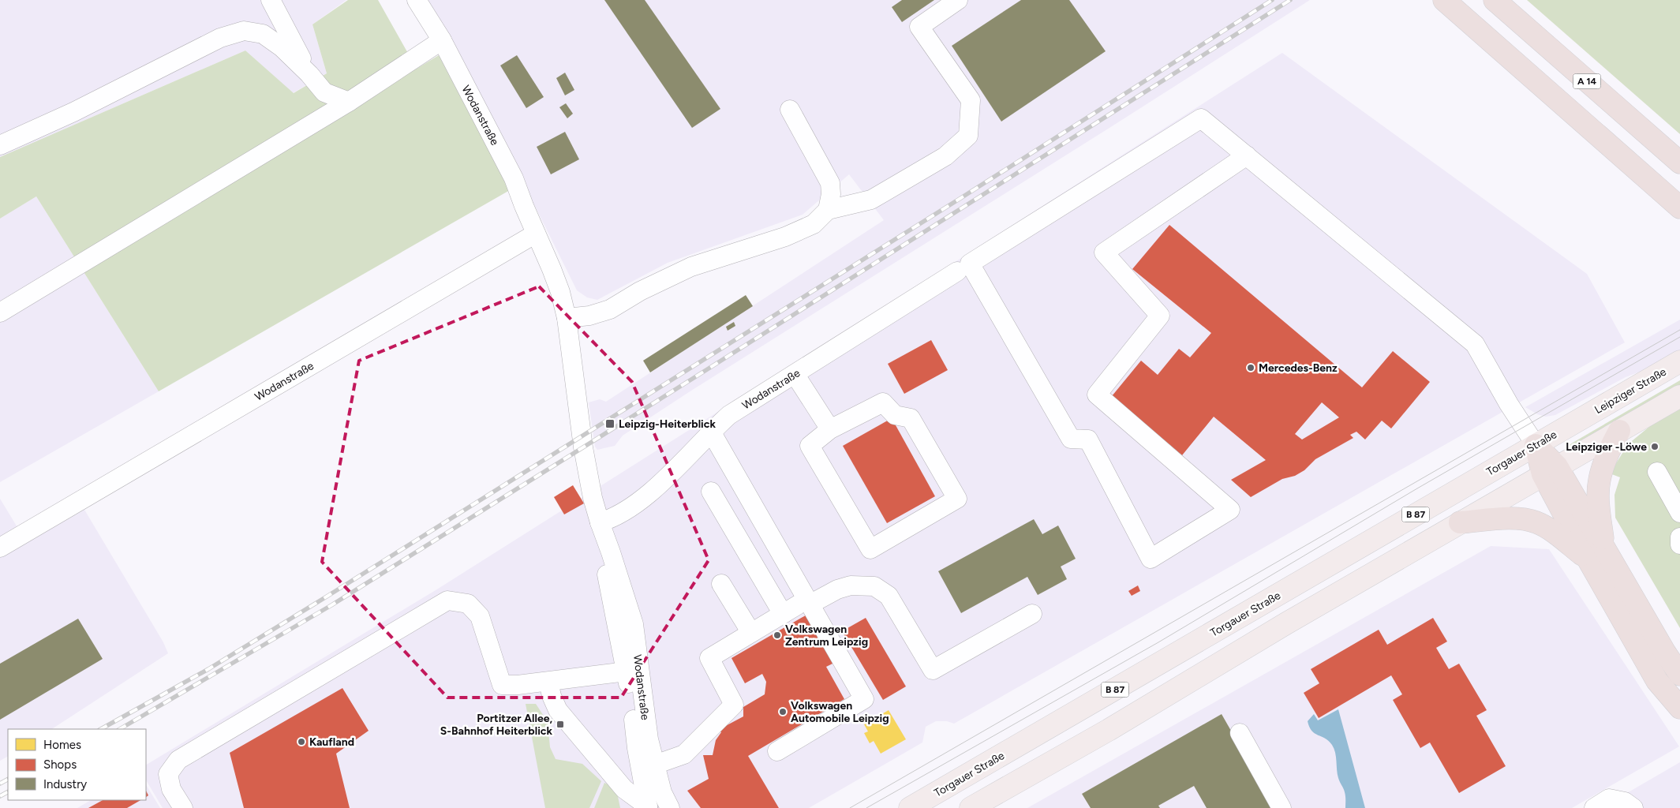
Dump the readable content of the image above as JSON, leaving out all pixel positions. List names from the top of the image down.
{
  "streets": {
    "highway": ["A 14"],
    "main road": ["Leipziger Straße", "Torgauer Straße", "B 87"],
    "street": ["Wodanstraße"]
  },
  "crossings": [
    ["Leipziger Straße", "Torgauer Straße"]
  ],
  "places": {
    "other": [
      "Mercedes-Benz",
      "Leipziger -Löwe",
      "Volkswagen Zentrum Leipzig",
      "Volkswagen Automobile Leipzig",
      "Kaufland"
    ],
    "transit": ["Leipzig-Heiterblick", "Portitzer Allee, S-Bahnhof Heiterblick"]
  },
  "legend": ["Homes", "Shops", "Industry"]
}
